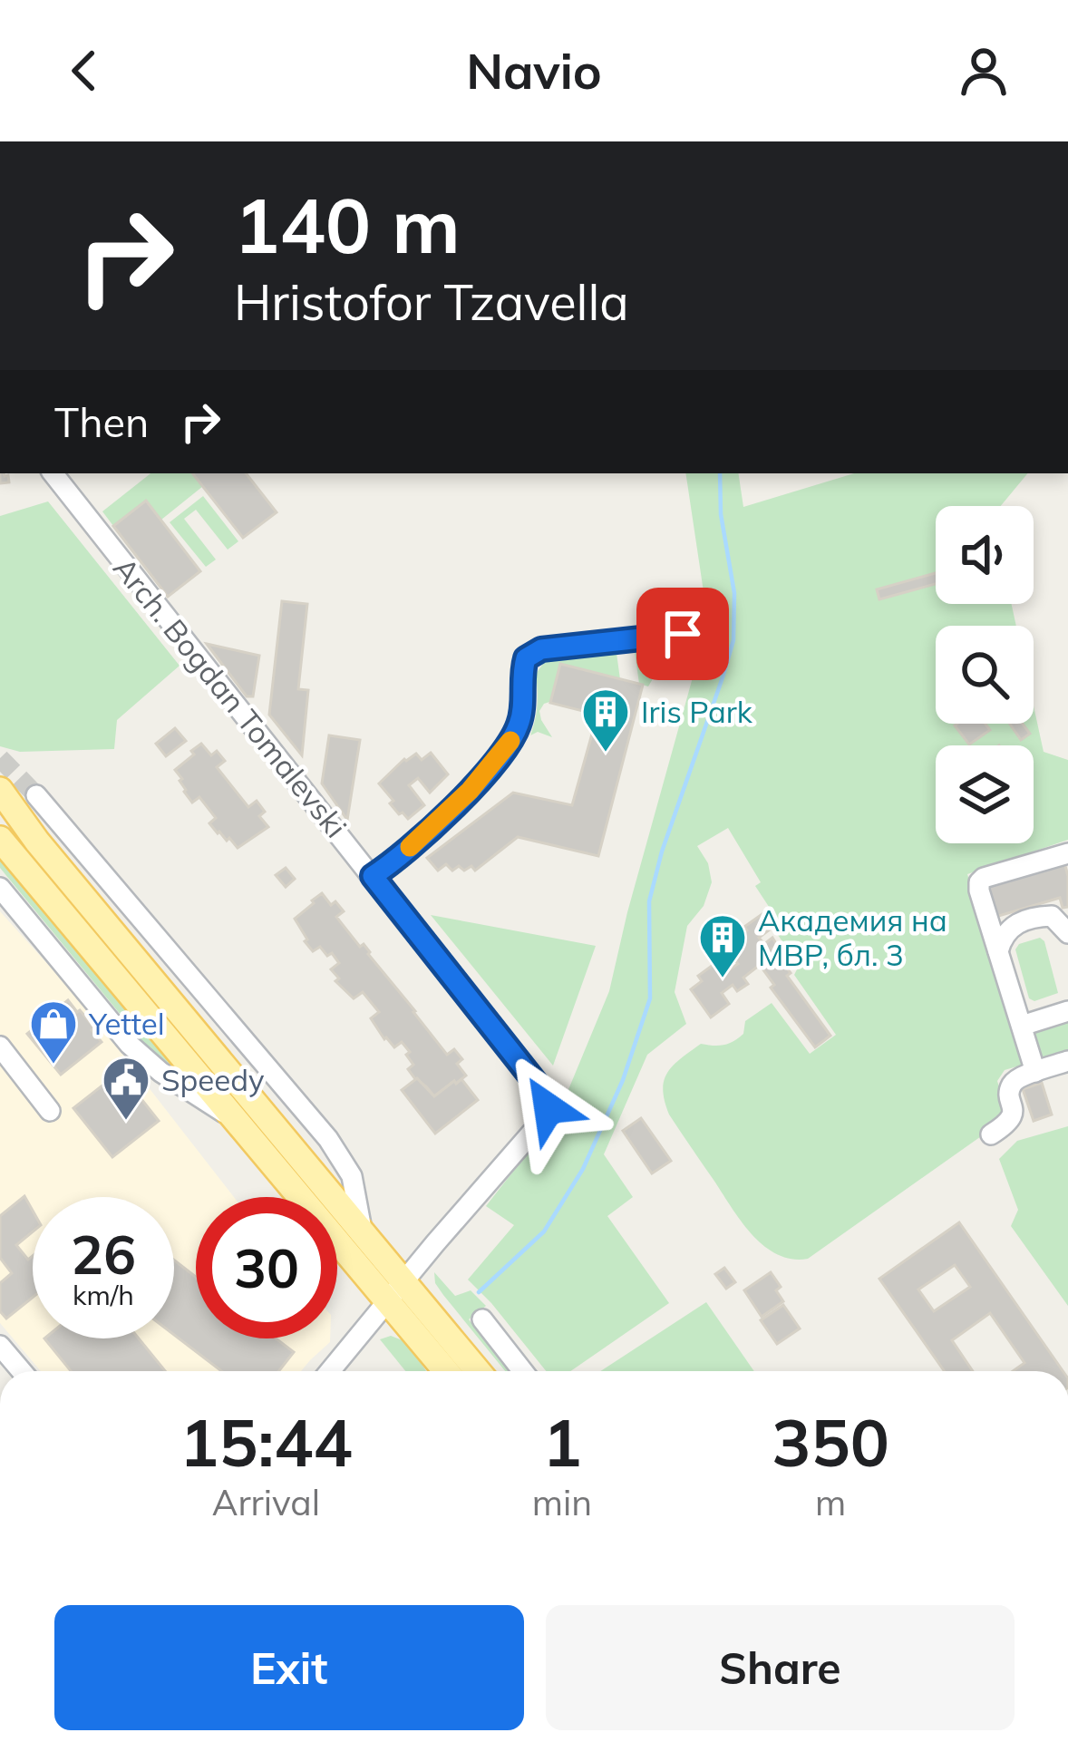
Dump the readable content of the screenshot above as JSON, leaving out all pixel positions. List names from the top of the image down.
{
  "streets": {
    "street": ["Arch. Bogdan Tomalevski"]
  },
  "places": {
    "building": ["Iris Park", "Академия на МВР, бл. 3"],
    "shop": ["Yettel"],
    "public building": ["Speedy"]
  },
  "page": {
    "header": "Navio",
    "turn": ["140 m", "Hristofor Tzavella"],
    "then": "Then",
    "speed": "26 km/h",
    "limit": "30",
    "eta": [
      "15:44",
      "Arrival",
      "1",
      "min",
      "350",
      "m"
    ],
    "buttons": ["Exit", "Share"]
  }
}
